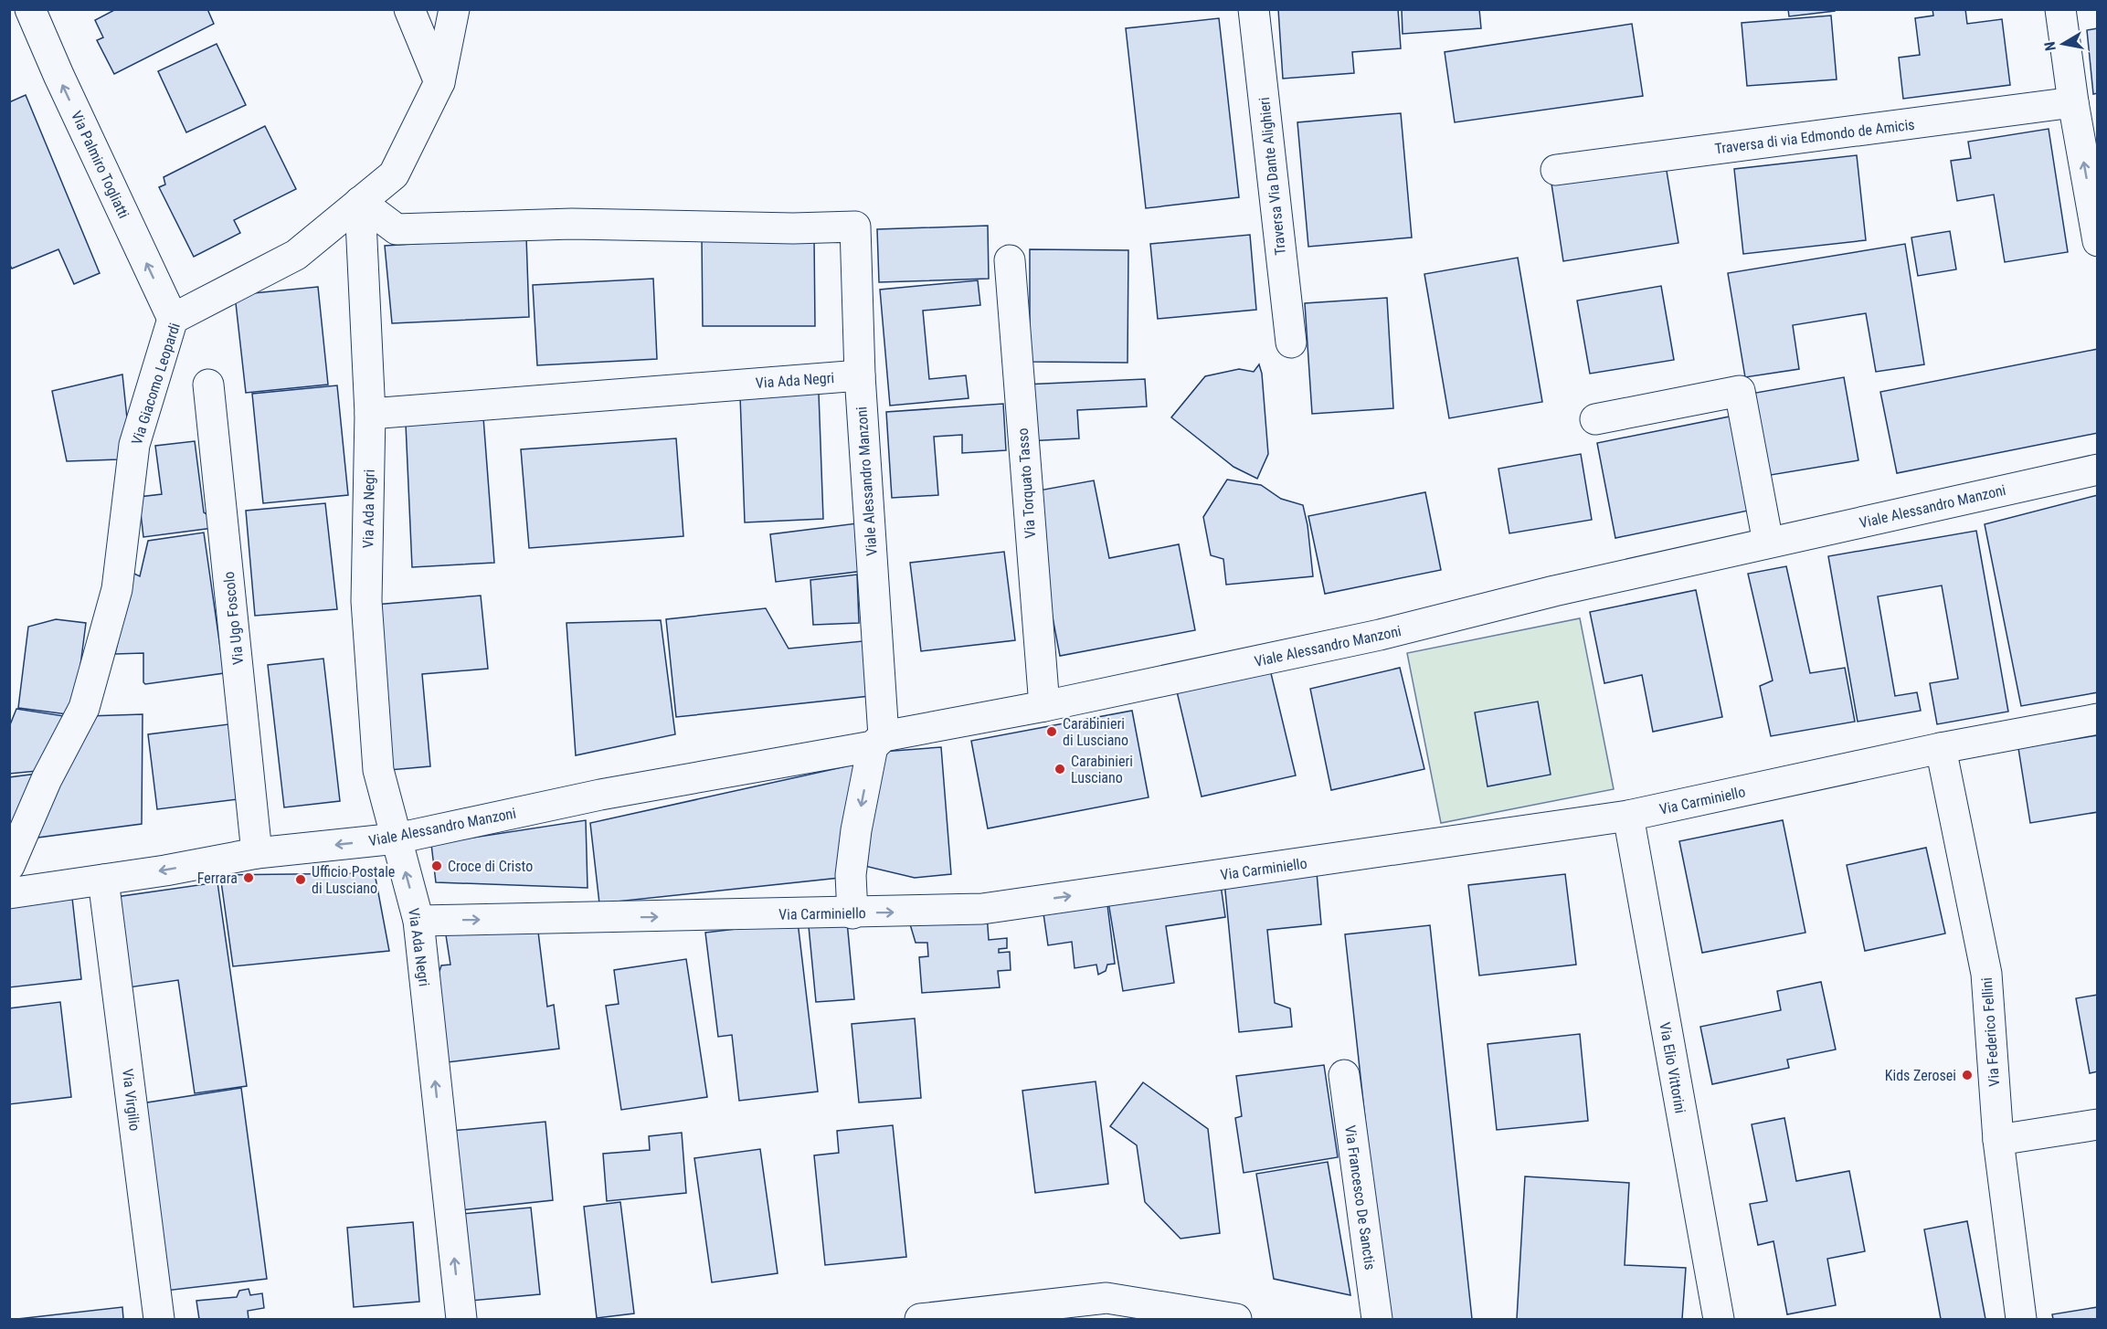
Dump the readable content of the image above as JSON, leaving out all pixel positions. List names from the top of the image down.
{
  "streets": {
    "street": [
      "Traversa di via Edmondo de Amicis",
      "Via Palmiro Togliatti",
      "Traversa Via Dante Alighieri",
      "Via Ada Negri",
      "Via Giacomo Leopardi",
      "Viale Alessandro Manzoni",
      "Via Torquato Tasso",
      "Via Ugo Foscolo",
      "Via Carminiello",
      "Via Federico Fellini",
      "Via Elio Vittorini",
      "Via Virgilio",
      "Via Francesco De Sanctis"
    ]
  },
  "crossings": [
    ["Via Palmiro Togliatti", "Via Giacomo Leopardi"],
    ["Via Ada Negri", "Via Giacomo Leopardi"],
    ["Via Ada Negri", "Viale Alessandro Manzoni"],
    ["Via Ada Negri", "Via Carminiello"],
    ["Via Giacomo Leopardi", "Viale Alessandro Manzoni"],
    ["Viale Alessandro Manzoni", "Via Torquato Tasso"],
    ["Viale Alessandro Manzoni", "Via Ugo Foscolo"],
    ["Viale Alessandro Manzoni", "Via Carminiello"],
    ["Viale Alessandro Manzoni", "Via Virgilio"],
    ["Via Carminiello", "Via Federico Fellini"],
    ["Via Carminiello", "Via Elio Vittorini"]
  ],
  "one_way": ["Via Palmiro Togliatti", "Via Carminiello"],
  "places": [
    "Carabinieri di Lusciano",
    "Carabinieri Lusciano",
    "Croce di Cristo",
    "Ferrara",
    "Ufficio Postale di Lusciano",
    "Kids Zerosei"
  ],
  "north": "left"
}
